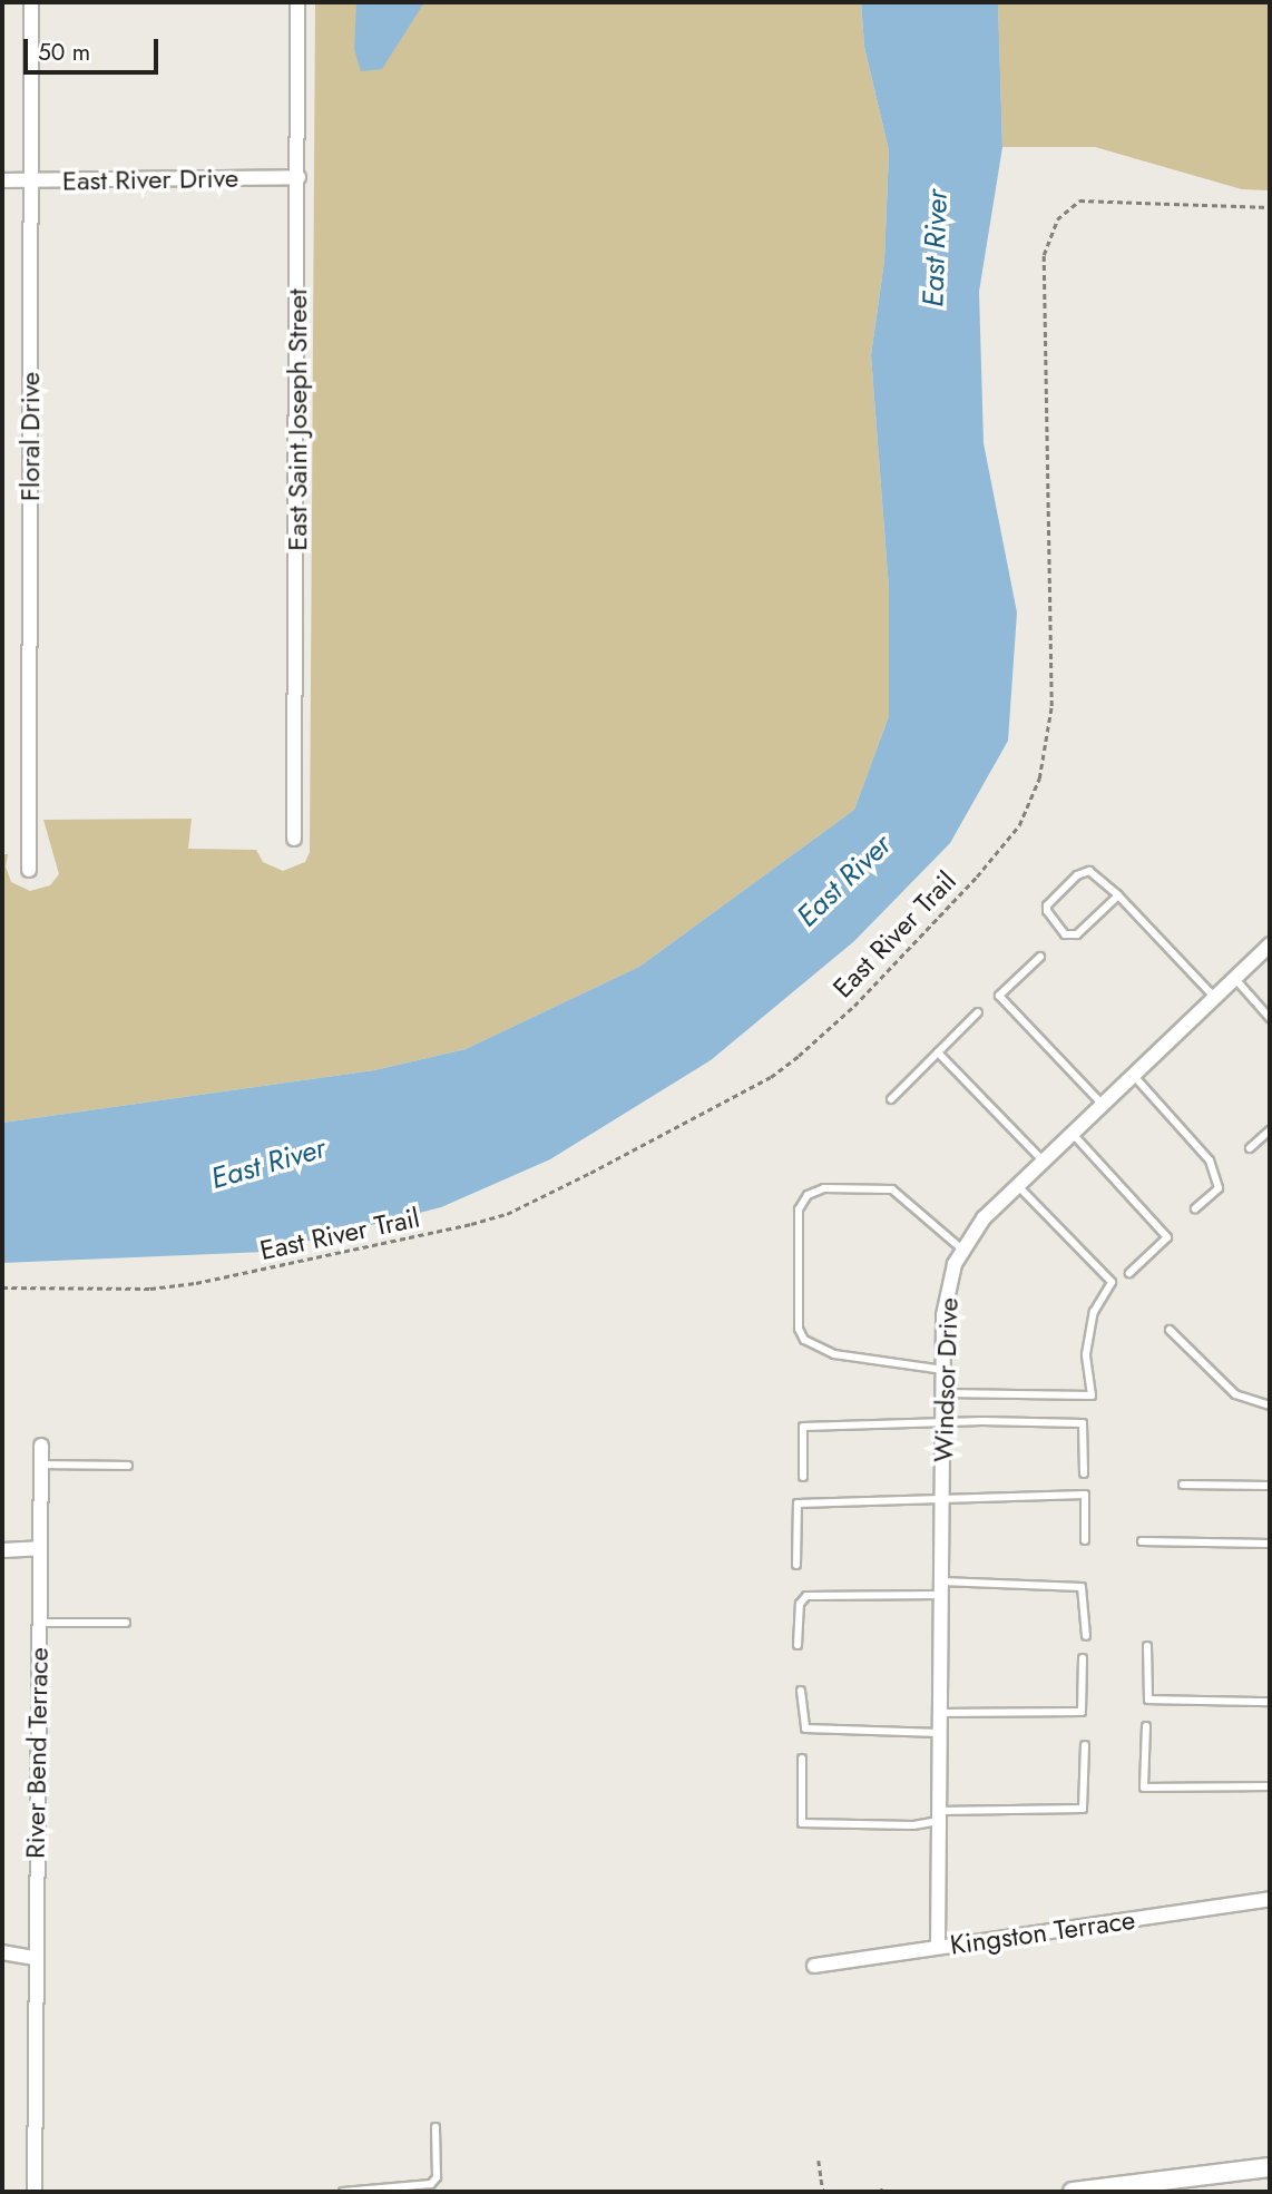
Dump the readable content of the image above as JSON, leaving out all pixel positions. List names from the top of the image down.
{
  "streets": {
    "street": [
      "East River Drive",
      "East Saint Joseph Street",
      "Floral Drive",
      "Windsor Drive",
      "River Bend Terrace",
      "Kingston Terrace"
    ],
    "path": ["East River Trail"]
  },
  "crossings": [
    ["East River Drive", "East Saint Joseph Street"],
    ["East River Drive", "Floral Drive"],
    ["Windsor Drive", "Kingston Terrace"]
  ],
  "water": ["East River"],
  "scale_bar": "50 m"
}
